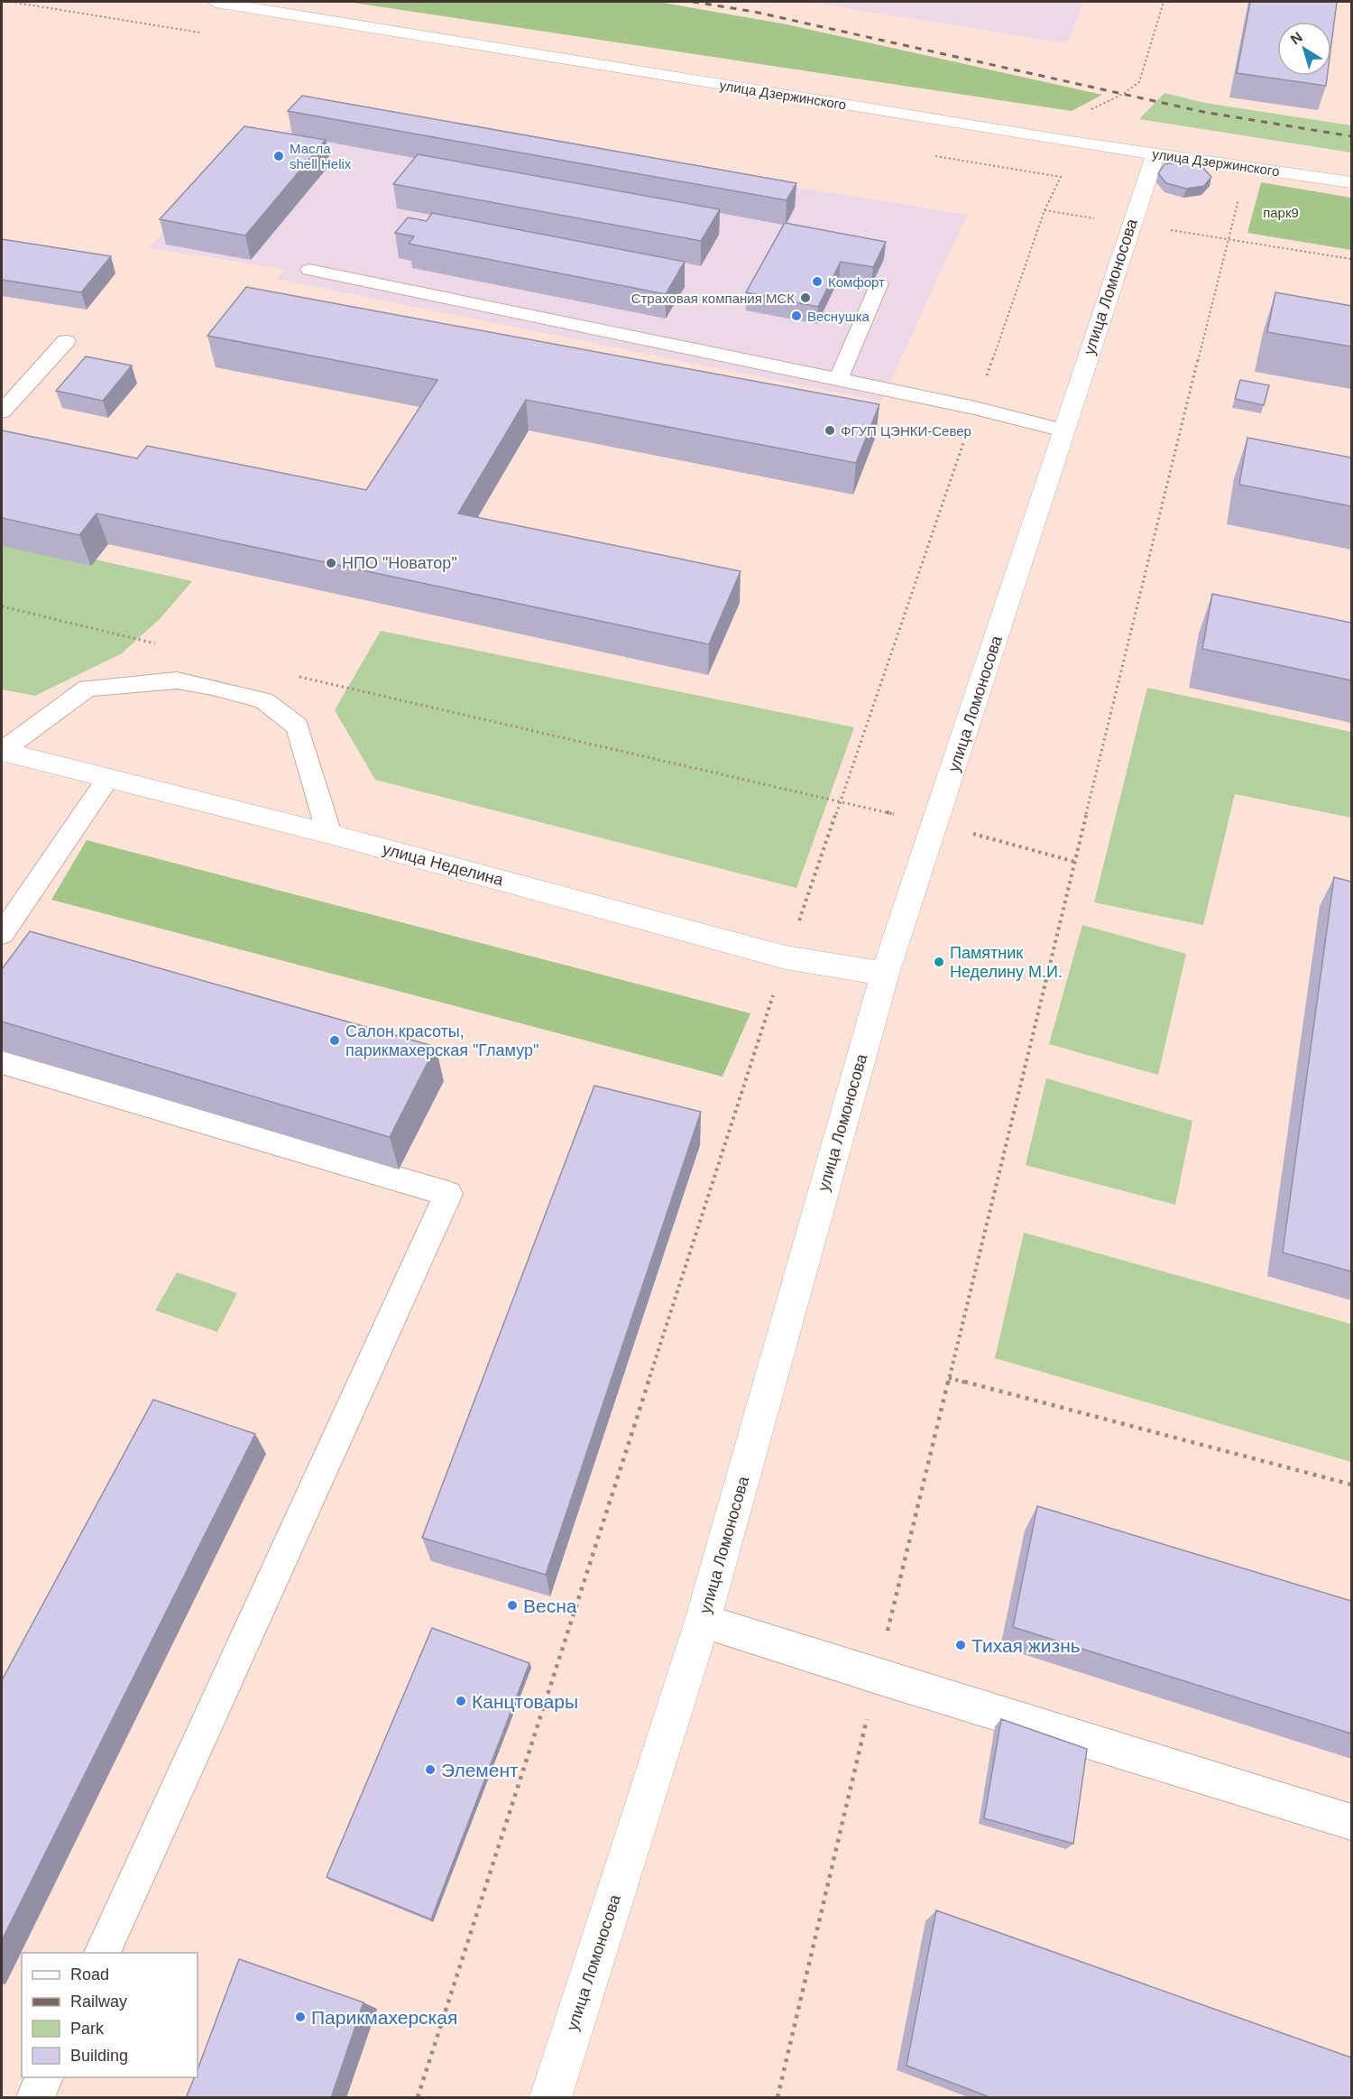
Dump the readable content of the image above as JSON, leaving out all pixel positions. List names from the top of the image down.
{
  "streets": {
    "street": ["улица Дзержинского", "улица Ломоносова", "улица Неделина"]
  },
  "crossings": [
    ["улица Дзержинского", "улица Ломоносова"],
    ["улица Ломоносова", "улица Неделина"]
  ],
  "parks": ["парк9"],
  "places": [
    "Масла shell Helix",
    "Комфорт",
    "Страховая компания МСК",
    "Веснушка",
    "ФГУП ЦЭНКИ-Север",
    "НПО \"Новатор\"",
    "Памятник Неделину М.И.",
    "Салон красоты, парикмахерская \"Гламур\"",
    "Весна",
    "Тихая жизнь",
    "Канцтовары",
    "Элемент",
    "Парикмахерская"
  ],
  "legend": [
    "Road",
    "Railway",
    "Park",
    "Building"
  ],
  "north": "top left"
}
